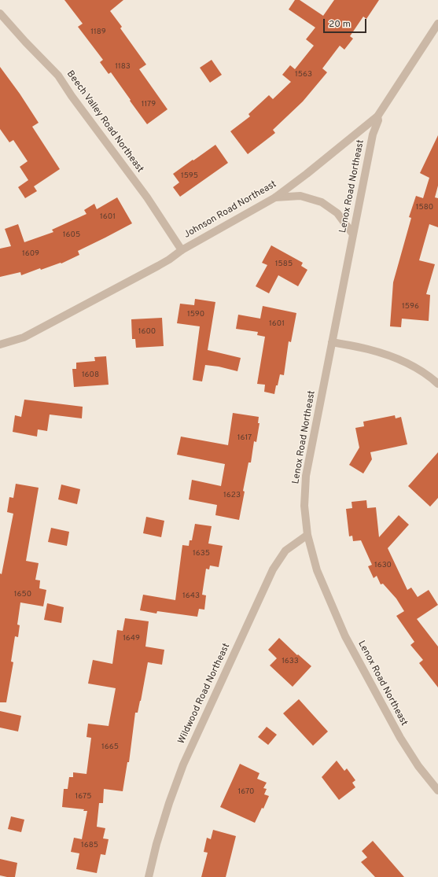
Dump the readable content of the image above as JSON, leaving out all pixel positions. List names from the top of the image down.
{
  "streets": {
    "street": [
      "Beech Valley Road Northeast",
      "Lenox Road Northeast",
      "Johnson Road Northeast",
      "Wildwood Road Northeast"
    ]
  },
  "crossings": [
    ["Beech Valley Road Northeast", "Johnson Road Northeast"],
    ["Lenox Road Northeast", "Johnson Road Northeast"],
    ["Lenox Road Northeast", "Wildwood Road Northeast"]
  ],
  "house_numbers": [
    "1189",
    "1183",
    "1563",
    "1179",
    "1595",
    "1580",
    "1601",
    "1605",
    "1609",
    "1585",
    "1596",
    "1590",
    "1601",
    "1600",
    "1608",
    "1617",
    "1623",
    "1635",
    "1630",
    "1650",
    "1643",
    "1649",
    "1633",
    "1665",
    "1670",
    "1675",
    "1685"
  ],
  "scale_bar": "20 m"
}
